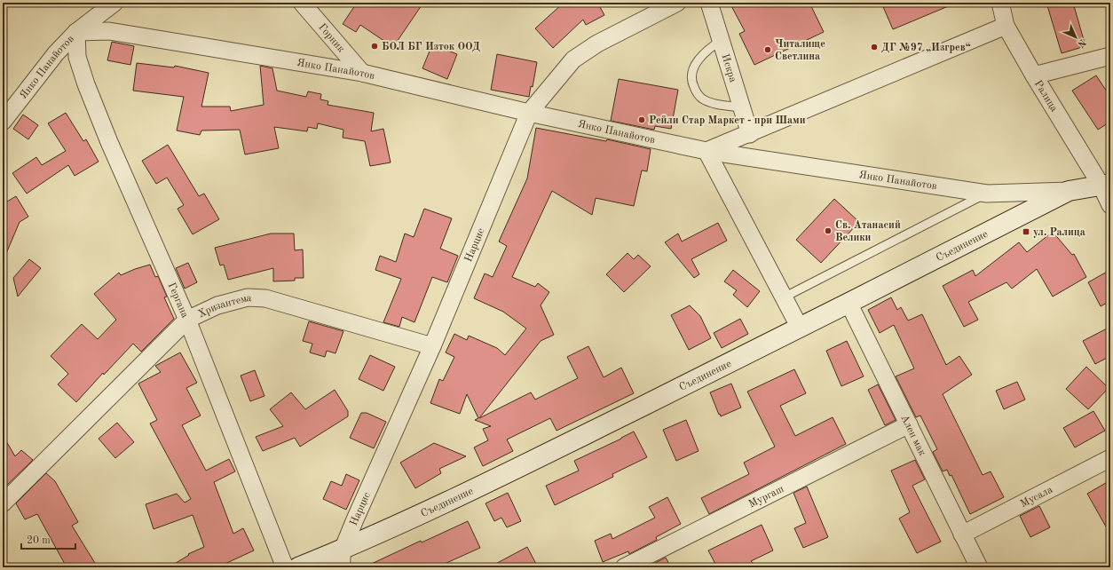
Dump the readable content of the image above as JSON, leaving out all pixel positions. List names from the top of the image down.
{
  "streets": {
    "street": [
      "Горник",
      "Янко Панайотов",
      "Искра",
      "Ралица",
      "Нарцис",
      "Съединение",
      "Гергана",
      "Хризантема",
      "Ален мак",
      "Мургаш",
      "Мусала"
    ]
  },
  "crossings": [
    ["Горник", "Янко Панайотов"],
    ["Янко Панайотов", "Нарцис"],
    ["Янко Панайотов", "Съединение"],
    ["Янко Панайотов", "Гергана"],
    ["Ралица", "Съединение"],
    ["Нарцис", "Съединение"],
    ["Нарцис", "Хризантема"],
    ["Съединение", "Ален мак"],
    ["Гергана", "Хризантема"],
    ["Ален мак", "Мургаш"],
    ["Ален мак", "Мусала"]
  ],
  "places": {
    "other": [
      "БОЛ БГ Изток ООД",
      "ДГ №97 „Изгрев“",
      "Читалище Светлина",
      "Рейли Стар Маркет - при Шами",
      "Св. Атанасий Велики"
    ],
    "transit": ["ул. Ралица"]
  },
  "scale_bar": "20 m",
  "north": "bottom right"
}
